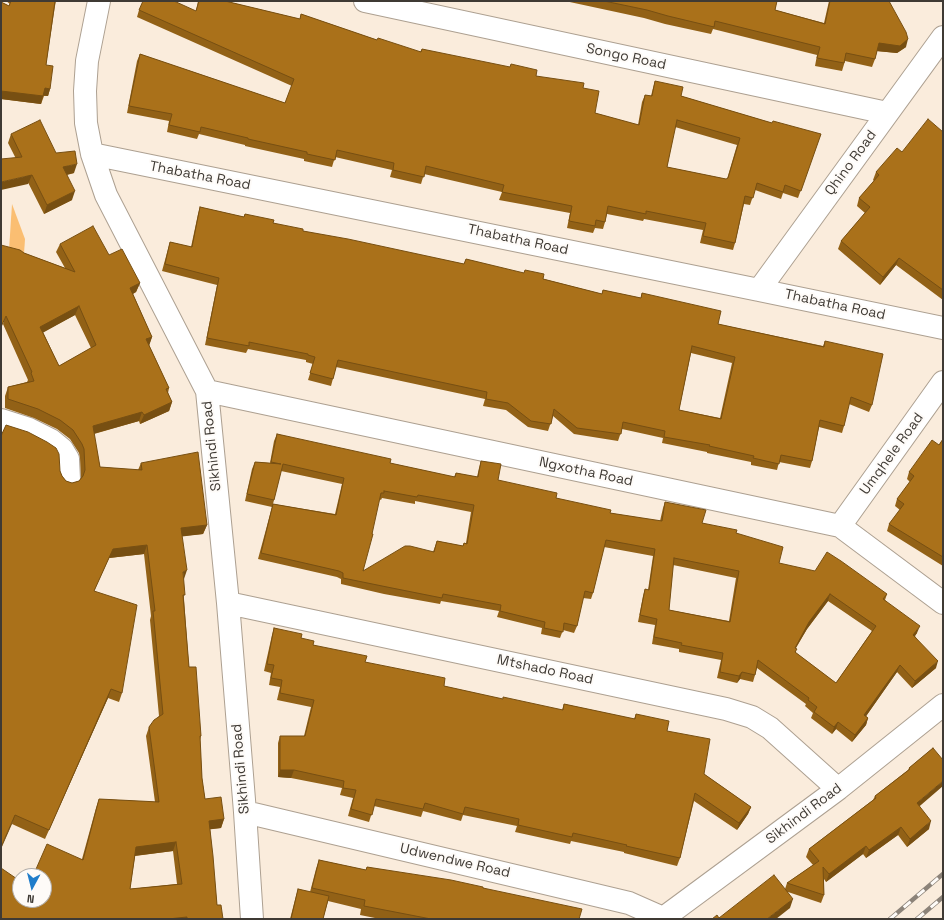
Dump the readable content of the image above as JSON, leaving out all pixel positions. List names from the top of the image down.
{
  "streets": {
    "street": [
      "Songo Road",
      "Qhino Road",
      "Thabatha Road",
      "Sikhindi Road",
      "Umqhele Road",
      "Ngxotha Road",
      "Mtshado Road",
      "Udwendwe Road"
    ]
  },
  "crossings": [
    ["Songo Road", "Qhino Road"],
    ["Qhino Road", "Thabatha Road"],
    ["Thabatha Road", "Sikhindi Road"],
    ["Sikhindi Road", "Ngxotha Road"],
    ["Sikhindi Road", "Mtshado Road"],
    ["Sikhindi Road", "Udwendwe Road"],
    ["Umqhele Road", "Ngxotha Road"]
  ],
  "north": "bottom"
}
